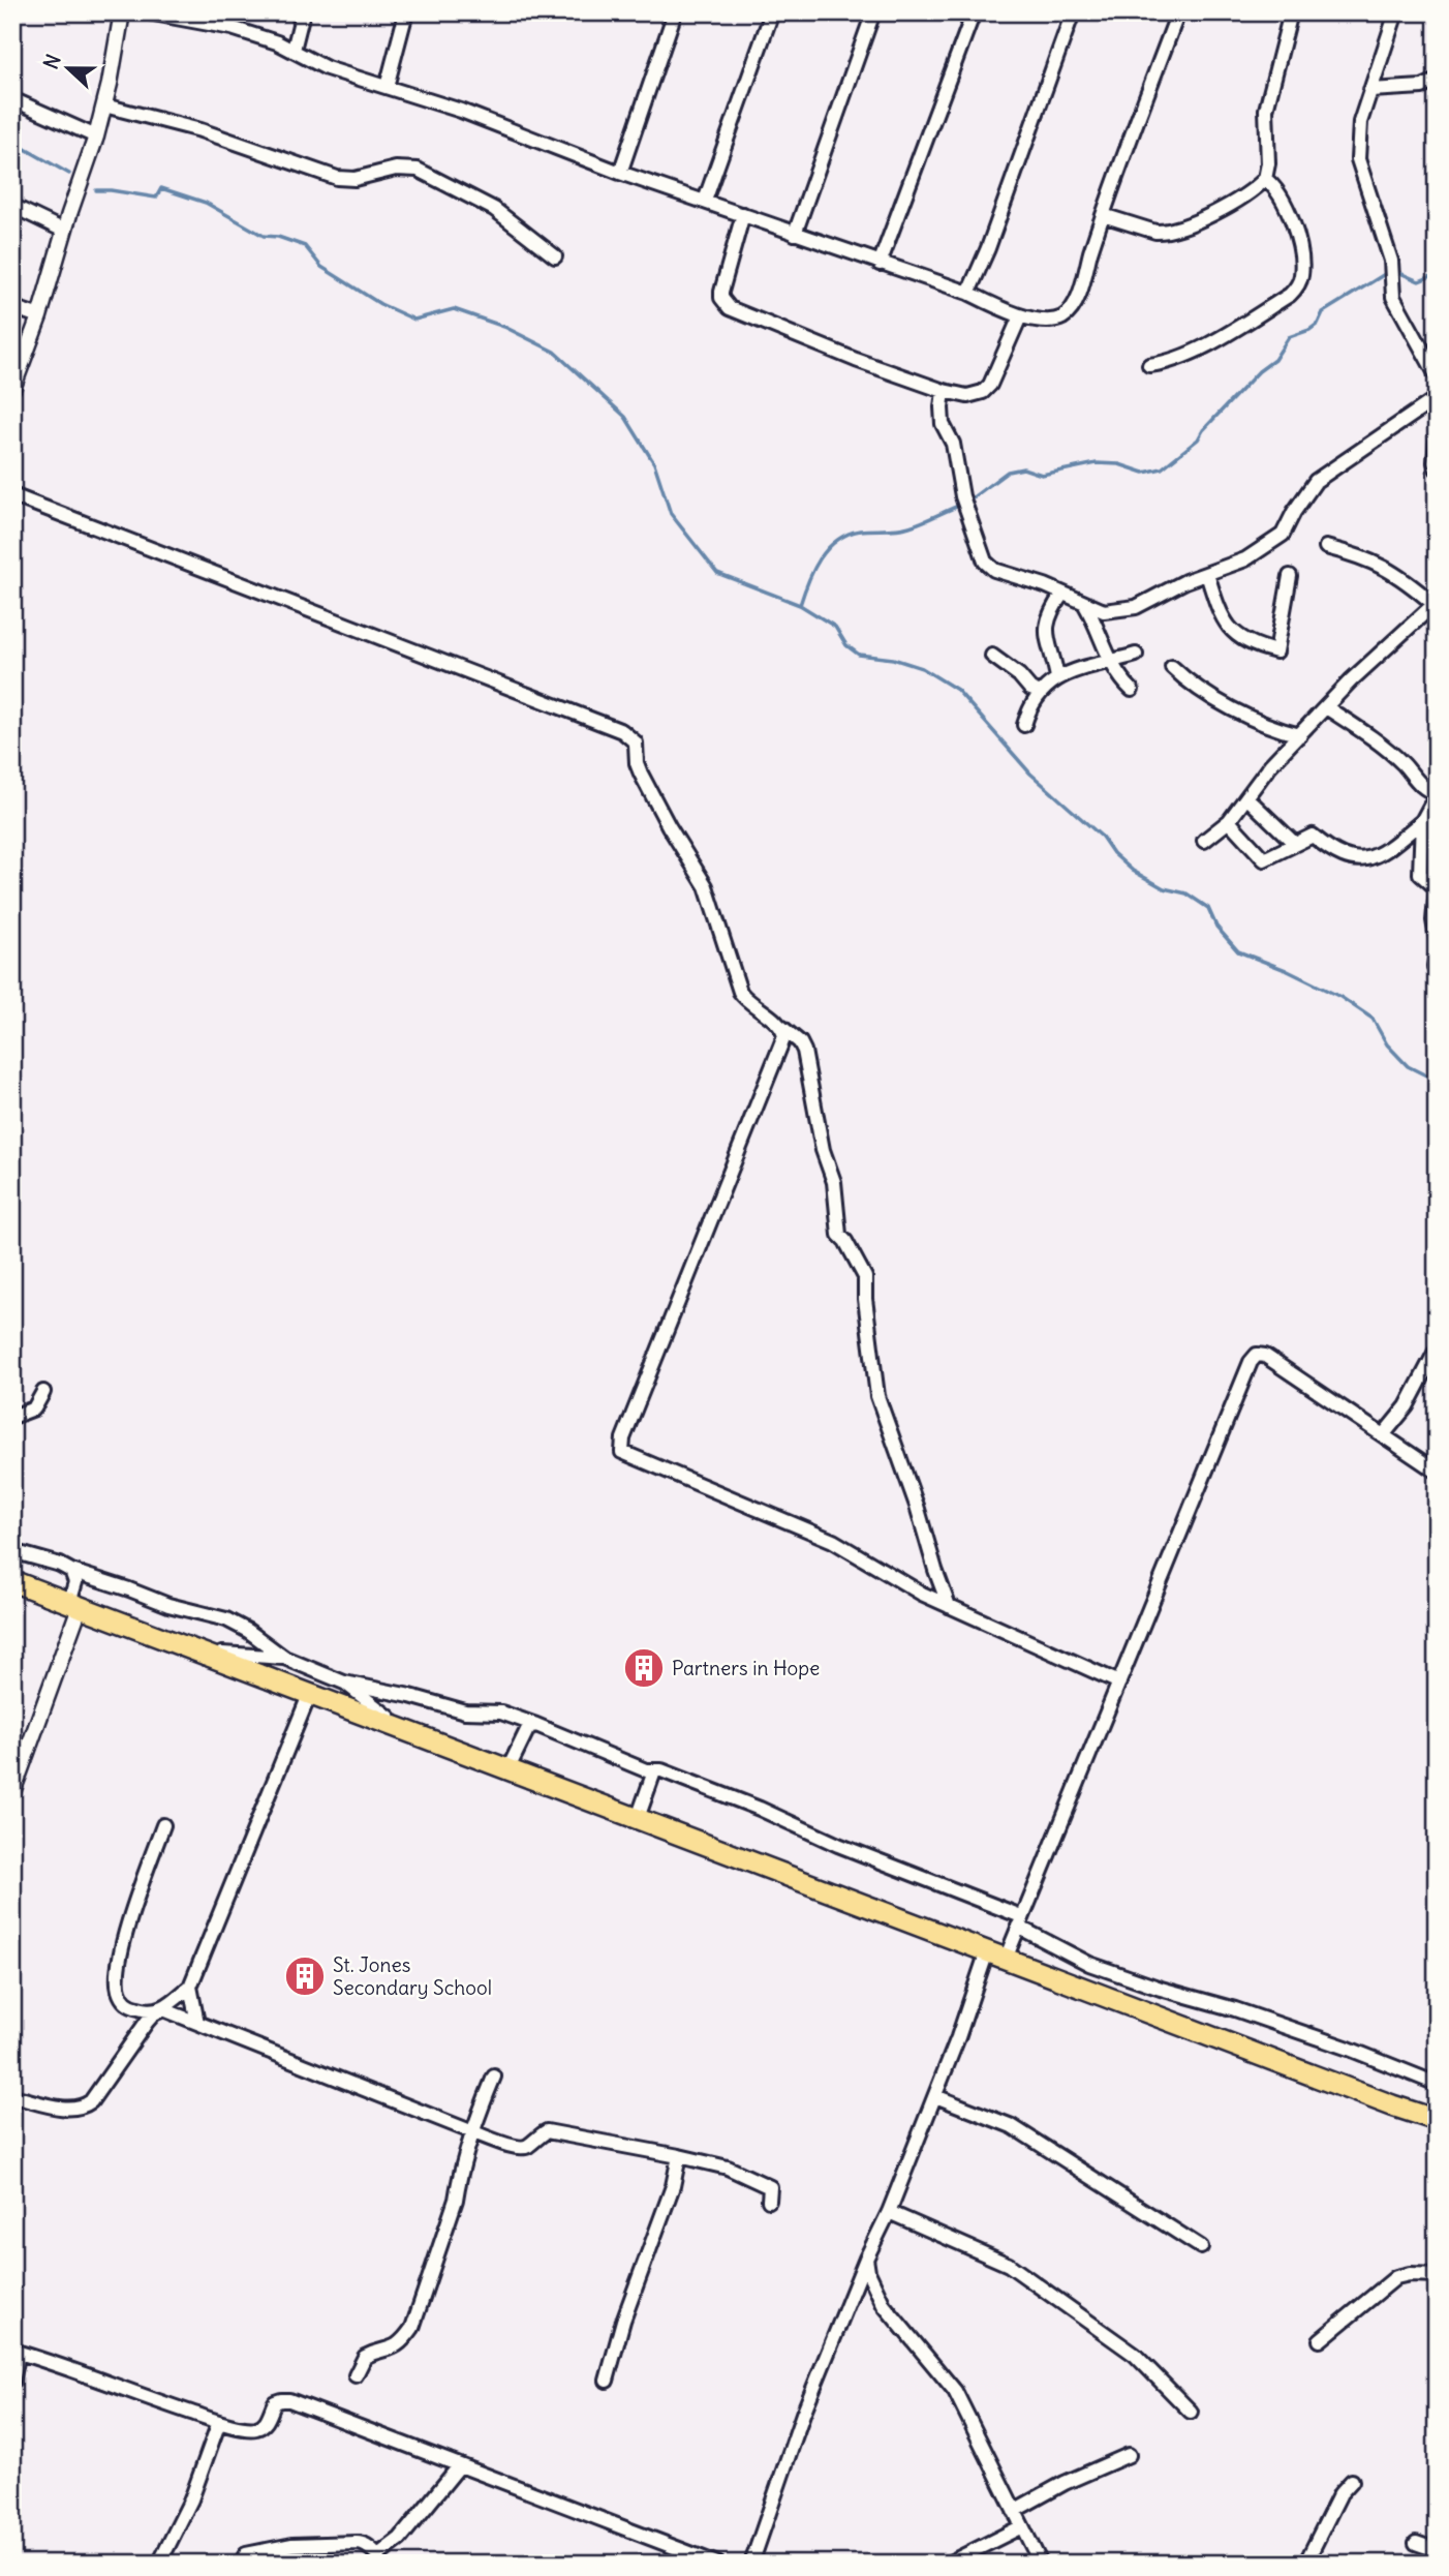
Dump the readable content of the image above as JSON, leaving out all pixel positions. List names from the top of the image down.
{
  "places": {
    "building": ["Partners in Hope", "St. Jones Secondary School"]
  },
  "north": "left"
}
